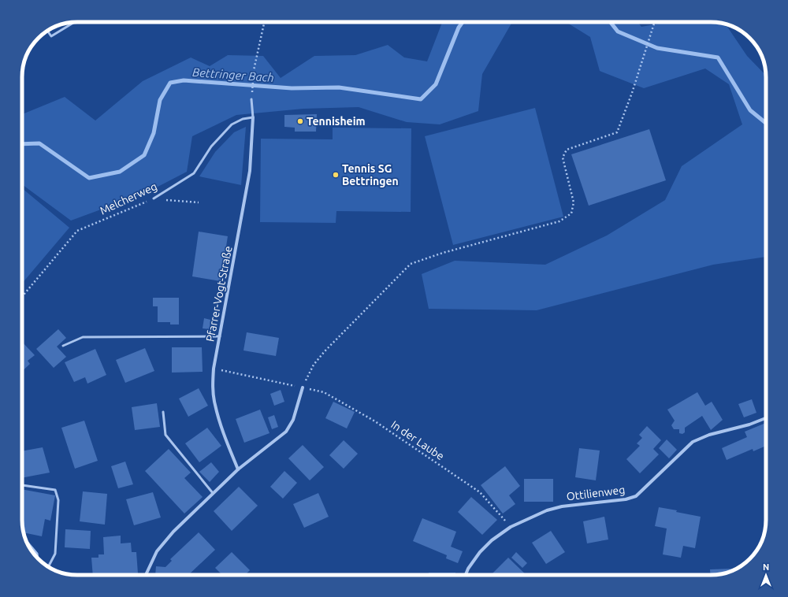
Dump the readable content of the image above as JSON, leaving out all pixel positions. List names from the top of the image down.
{
  "streets": {
    "street": ["Pfarrer-Vogt-Straße", "Ottilienweg"],
    "lane": ["Melcherweg"],
    "path": ["In der Laube"]
  },
  "crossings": [
    ["Melcherweg", "Pfarrer-Vogt-Straße"],
    ["Pfarrer-Vogt-Straße", "In der Laube"],
    ["In der Laube", "Ottilienweg"]
  ],
  "water": ["Bettringer Bach"],
  "places": ["Tennisheim", "Tennis SG Bettringen"],
  "north": "top"
}
